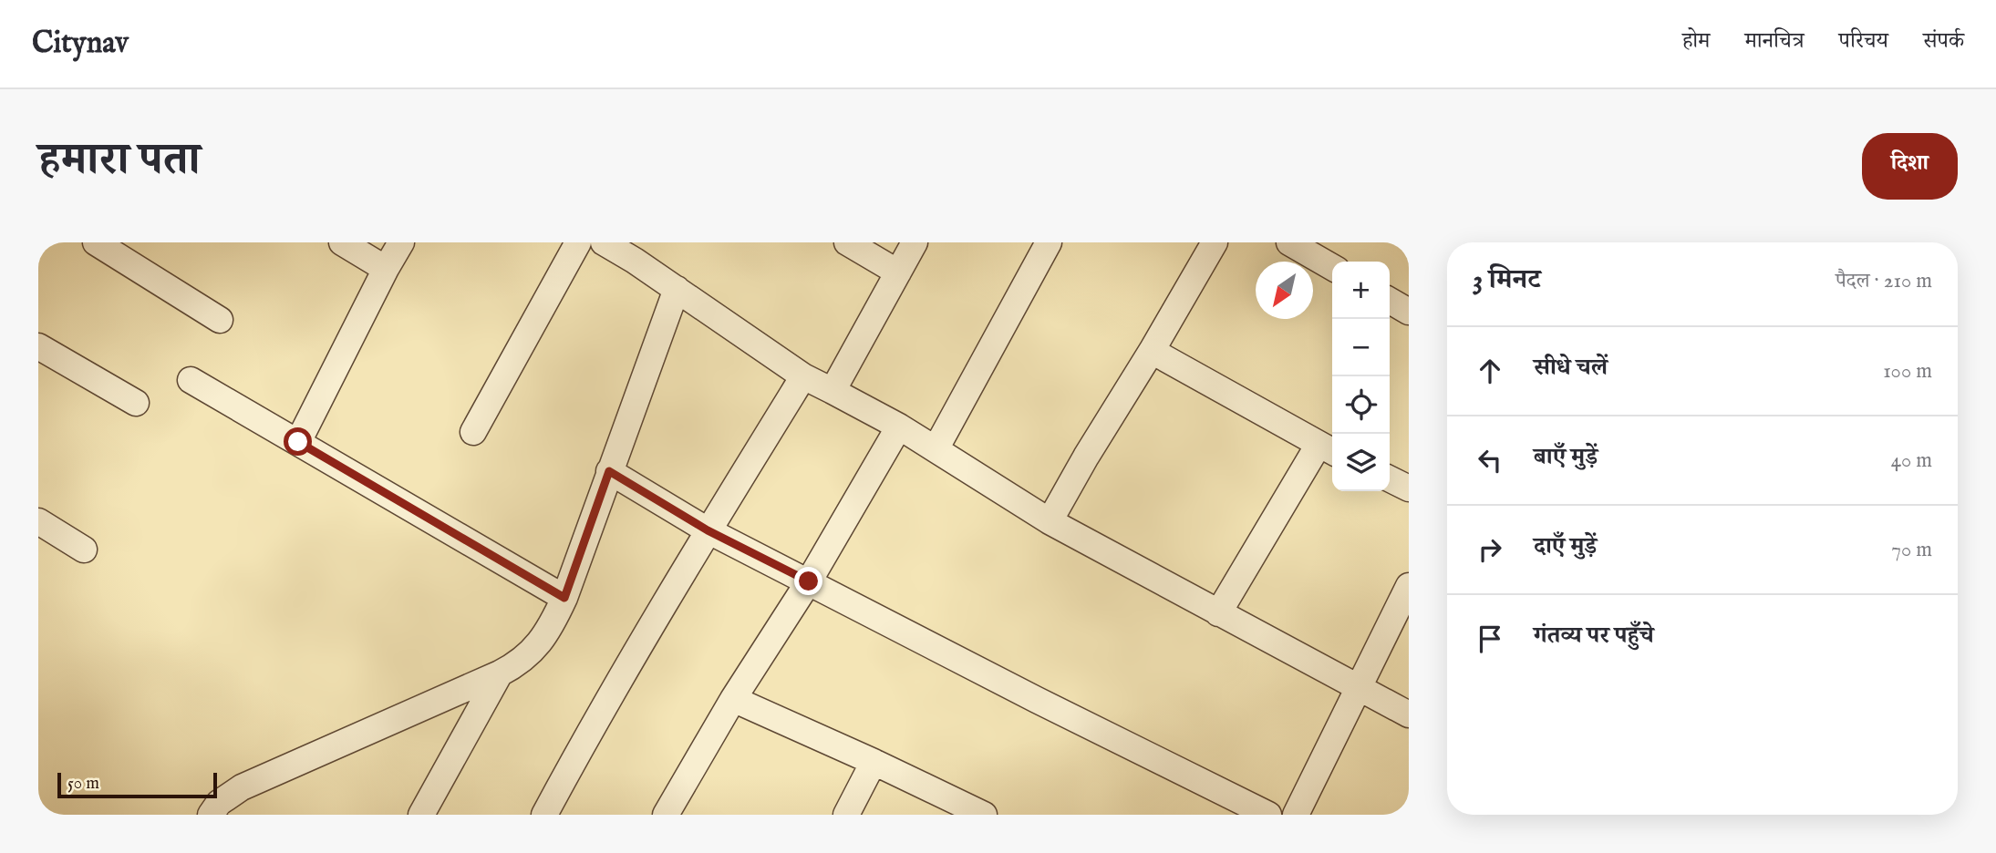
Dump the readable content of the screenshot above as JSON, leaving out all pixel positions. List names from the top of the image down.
{
  "scale_bar": "50 m",
  "north": "bottom left",
  "page": {
    "header": "Citynav",
    "nav": [
      "होम",
      "मानचित्र",
      "परिचय",
      "संपर्क"
    ],
    "title": "हमारा पता",
    "buttons": "दिशा",
    "heading": ["3 मिनट", "पैदल · 210 m"],
    "map_buttons": ["+", "−"],
    "list": [
      ["सीधे चलें", "100 m"],
      ["बाएँ मुड़ें", "40 m"],
      ["दाएँ मुड़ें", "70 m"],
      "गंतव्य पर पहुँचे"
    ],
    "scale": "50 m"
  }
}
